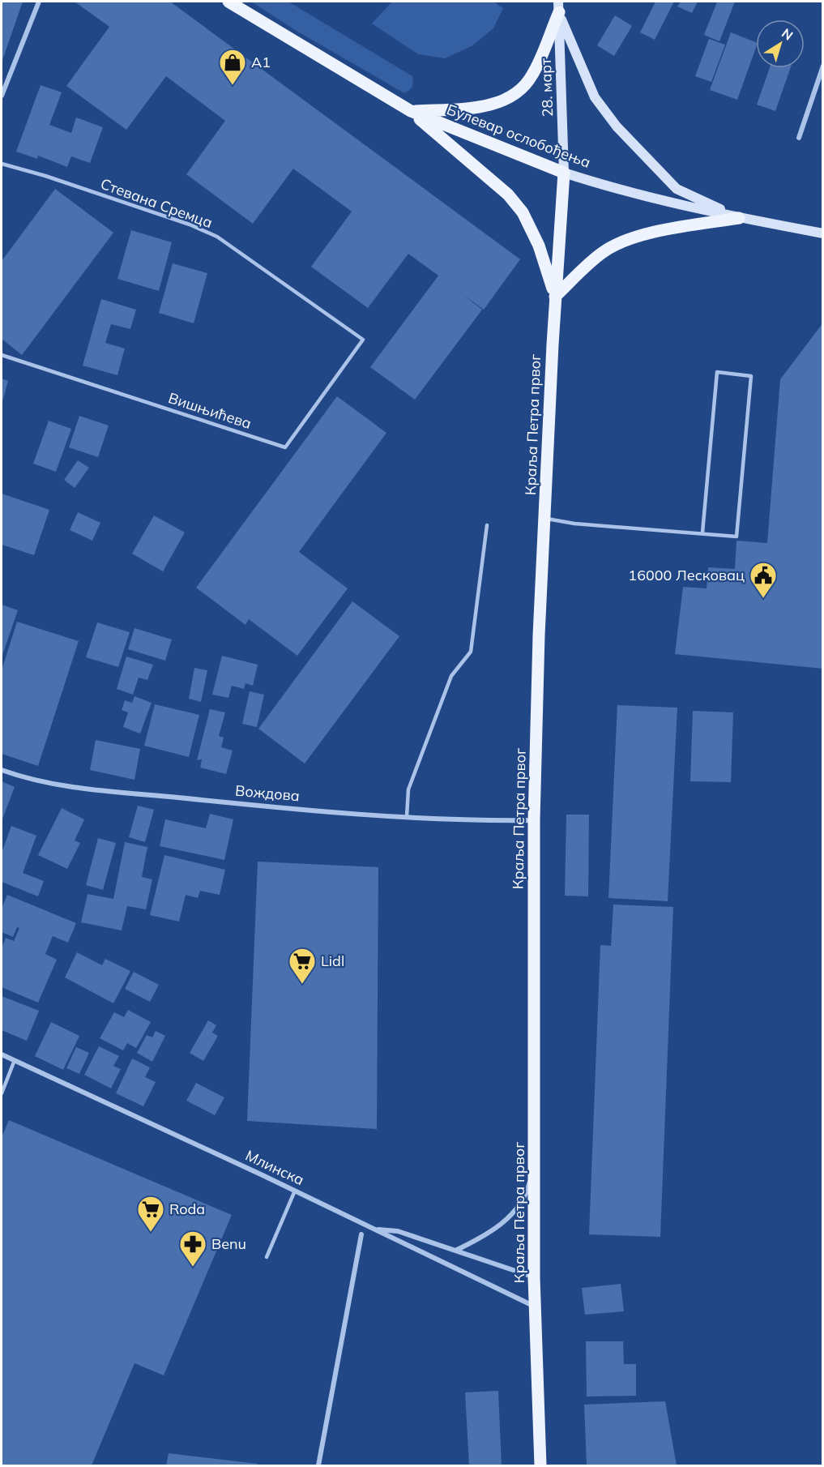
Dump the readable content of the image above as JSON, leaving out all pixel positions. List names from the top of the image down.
{
  "streets": {
    "main road": ["28. март", "Булевар ослобођења", "Краља Петра првог"],
    "street": ["Вождова", "Млинска"],
    "lane": ["Стевана Сремца", "Вишњићева"]
  },
  "crossings": [
    ["28. март", "Булевар ослобођења"],
    ["28. март", "Краља Петра првог"],
    ["Булевар ослобођења", "Краља Петра првог"],
    ["Стевана Сремца", "Вишњићева"],
    ["Краља Петра првог", "Вождова"],
    ["Краља Петра првог", "Млинска"]
  ],
  "places": {
    "shop": ["A1"],
    "public building": ["16000 Лесковац"],
    "supermarket": ["Lidl", "Roda"],
    "pharmacy": ["Benu"]
  },
  "north": "top right"
}
